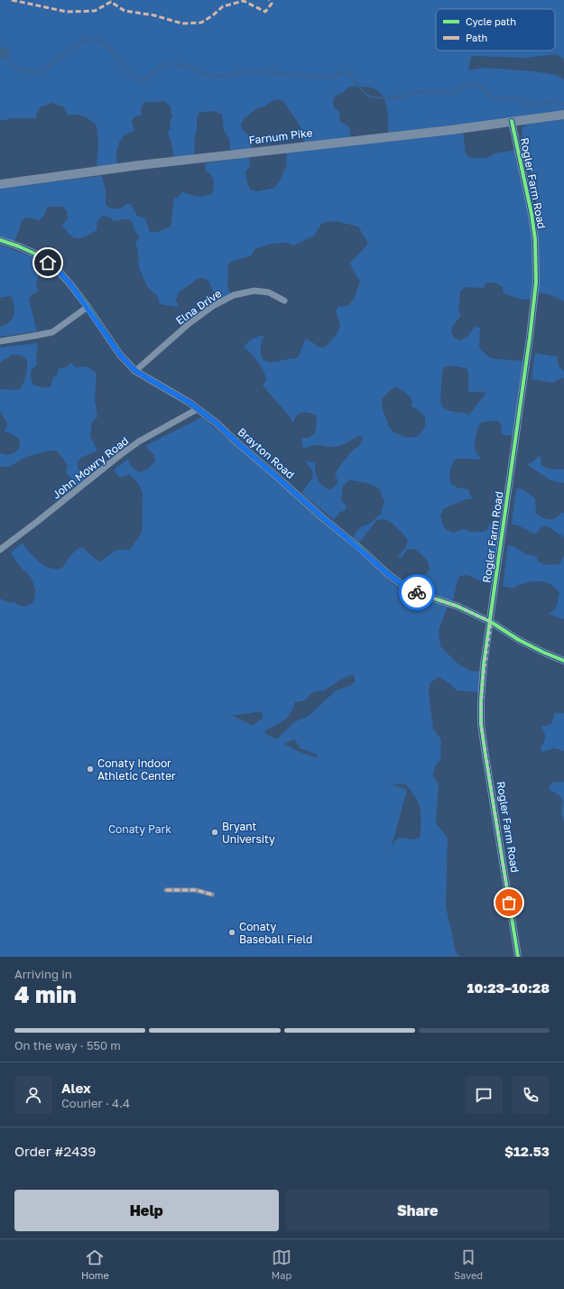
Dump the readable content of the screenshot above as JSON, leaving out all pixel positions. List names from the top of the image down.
{
  "streets": {
    "main road": ["Farnum Pike"],
    "street": [
      "Rogler Farm Road",
      "Elna Drive",
      "Brayton Road",
      "John Mowry Road"
    ]
  },
  "crossings": [
    ["Farnum Pike", "Rogler Farm Road"],
    ["Rogler Farm Road", "Brayton Road"],
    ["Elna Drive", "Brayton Road"],
    ["Brayton Road", "John Mowry Road"]
  ],
  "parks": ["Conaty Park"],
  "places": ["Conaty Indoor Athletic Center", "Bryant University", "Conaty Baseball Field"],
  "legend": ["Cycle path", "Path"],
  "page": {
    "heading": ["4 min", "Arriving in", "10:23–10:28"],
    "panel": [
      "Alex",
      "Courier · 4.4",
      "Order #2439",
      "$12.53"
    ],
    "bar": "On the way · 550 m",
    "buttons": ["Help", "Share"],
    "tabs": ["Home", "Map", "Saved"]
  }
}
